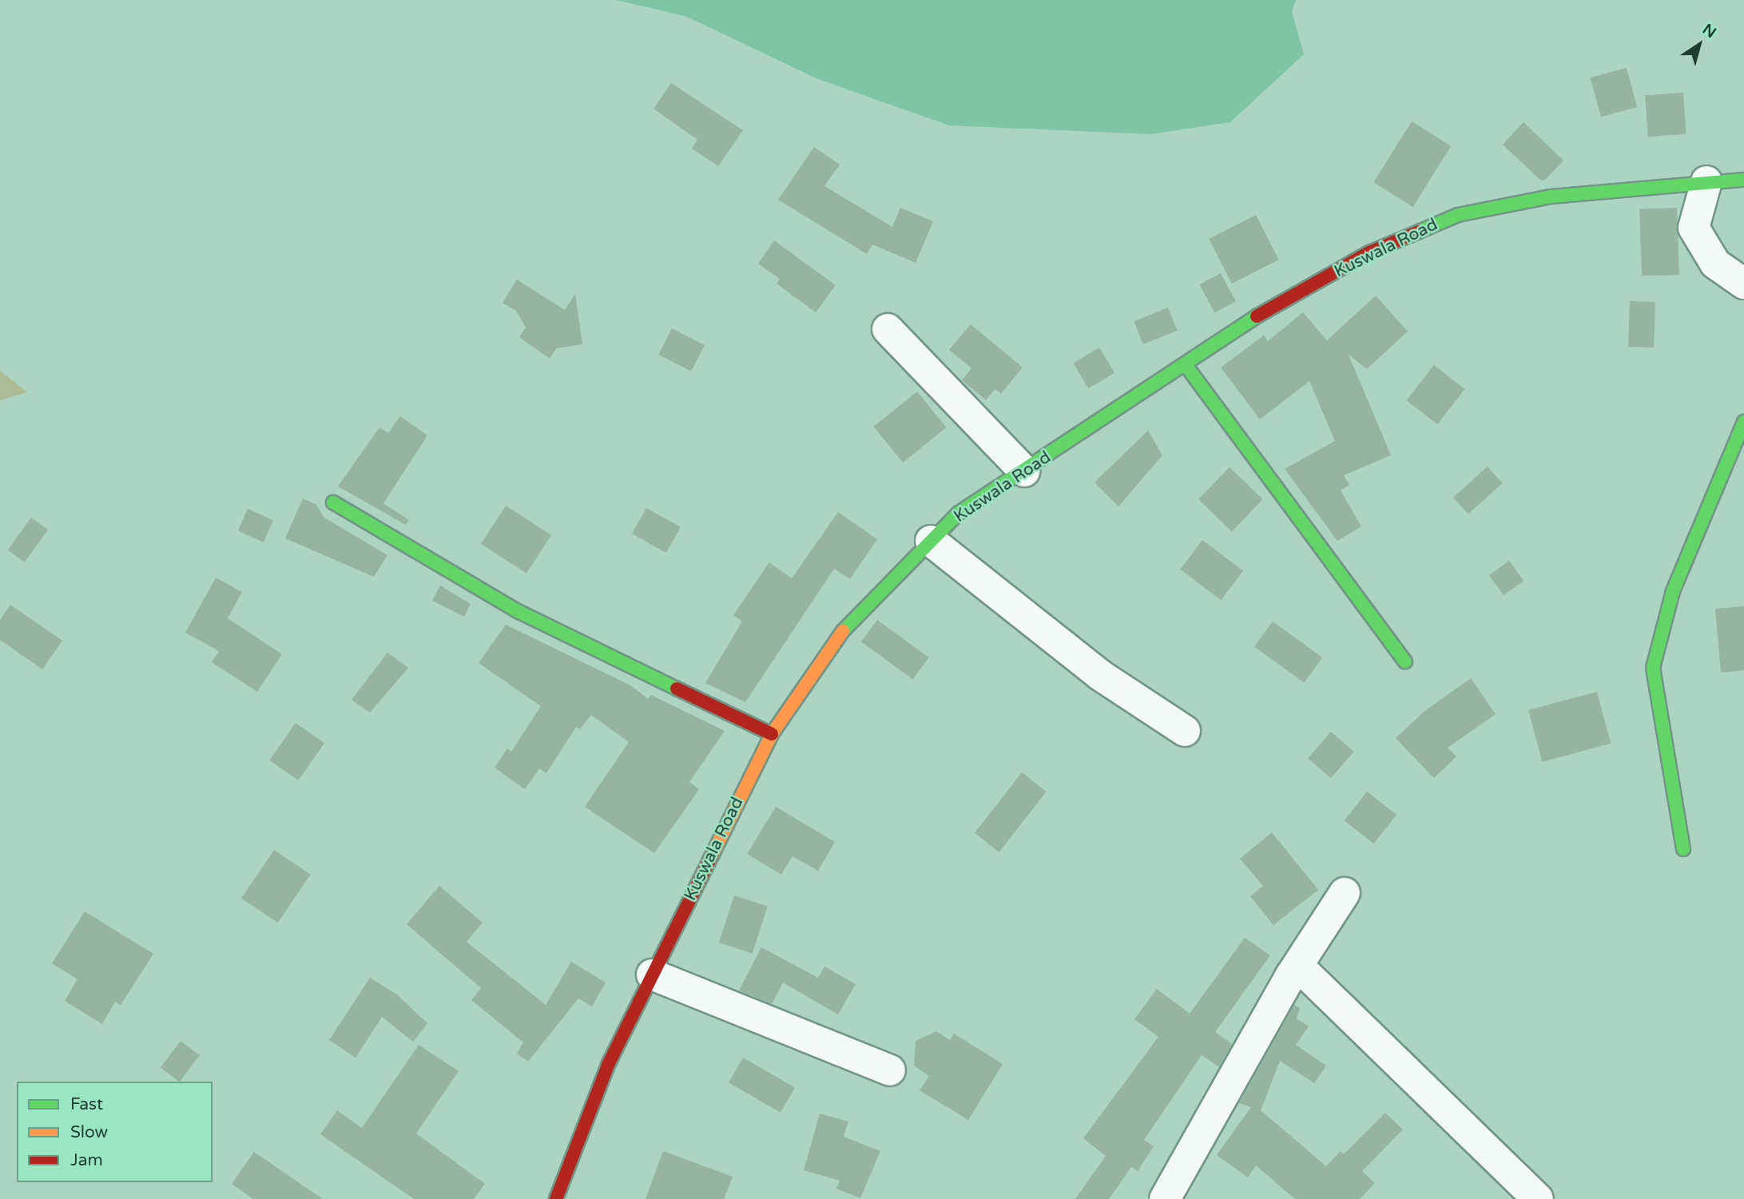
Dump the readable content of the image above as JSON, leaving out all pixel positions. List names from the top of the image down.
{
  "streets": {
    "street": ["Kuswala Road"]
  },
  "legend": ["Fast", "Slow", "Jam"],
  "north": "top right"
}
